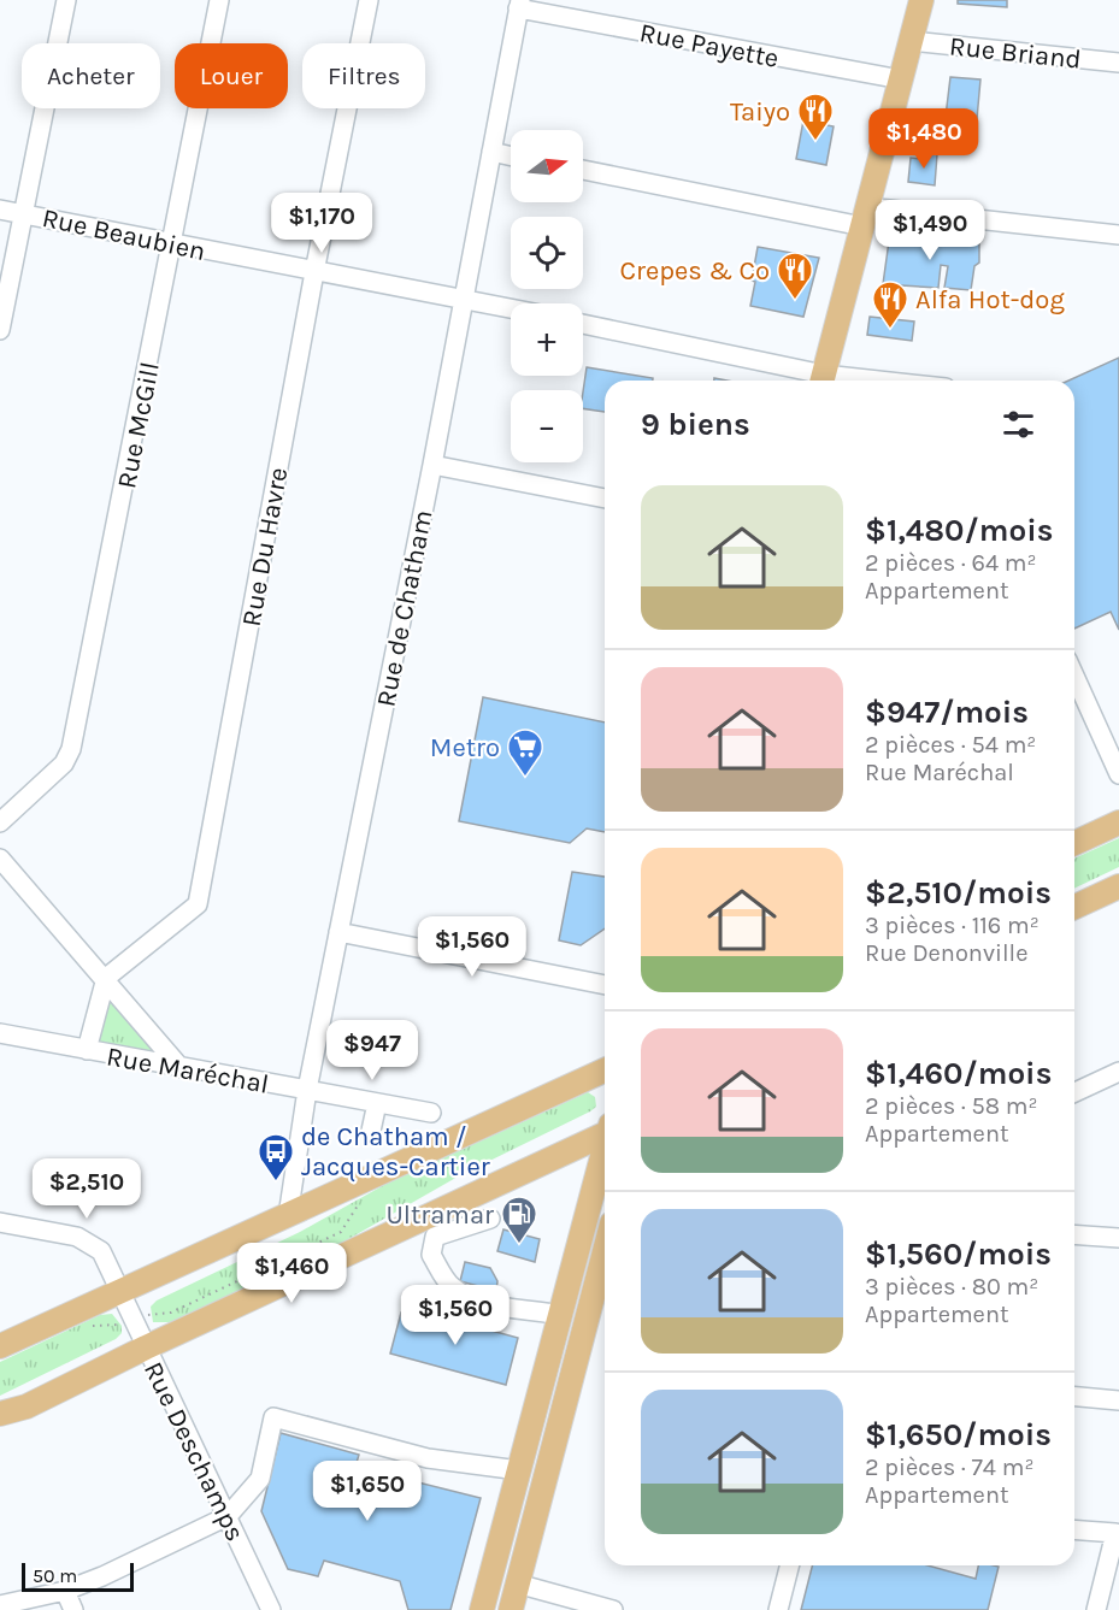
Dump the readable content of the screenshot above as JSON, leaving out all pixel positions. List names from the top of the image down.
{
  "streets": {
    "street": [
      "Rue Payette",
      "Rue Briand",
      "Rue Beaubien",
      "Rue McGill",
      "Rue Du Havre",
      "Rue de Chatham",
      "Rue Maréchal",
      "Rue Deschamps"
    ]
  },
  "crossings": [
    ["Rue Payette", "Rue de Chatham"],
    ["Rue Beaubien", "Rue McGill"],
    ["Rue Beaubien", "Rue Du Havre"],
    ["Rue Beaubien", "Rue de Chatham"],
    ["Rue de Chatham", "Rue Maréchal"]
  ],
  "places": {
    "restaurant": ["Taiyo", "Crepes & Co", "Alfa Hot-dog"],
    "supermarket": ["Metro"],
    "bus stop": ["de Chatham / Jacques-Cartier"],
    "fuel station": ["Ultramar"]
  },
  "scale_bar": "50 m",
  "north": "right",
  "page": {
    "chip": ["Acheter", "Louer", "Filtres"],
    "price": [
      "$1,480",
      "$1,170",
      "$1,490",
      "$1,560",
      "$947",
      "$2,510",
      "$1,460",
      "$1,560",
      "$1,650"
    ],
    "map_buttons": ["+", "−"],
    "heading": "9 biens",
    "list": [
      {
        "name": "$1,480/mois",
        "note": "2 pièces · 64 m² · Appartement"
      },
      {
        "name": "$947/mois",
        "note": "2 pièces · 54 m² · Rue Maréchal"
      },
      {
        "name": "$2,510/mois",
        "note": "3 pièces · 116 m² · Rue Denonville"
      },
      {
        "name": "$1,460/mois",
        "note": "2 pièces · 58 m² · Appartement"
      },
      {
        "name": "$1,560/mois",
        "note": "3 pièces · 80 m² · Appartement"
      },
      {
        "name": "$1,650/mois",
        "note": "2 pièces · 74 m² · Appartement"
      }
    ],
    "scale": "50 m"
  }
}
